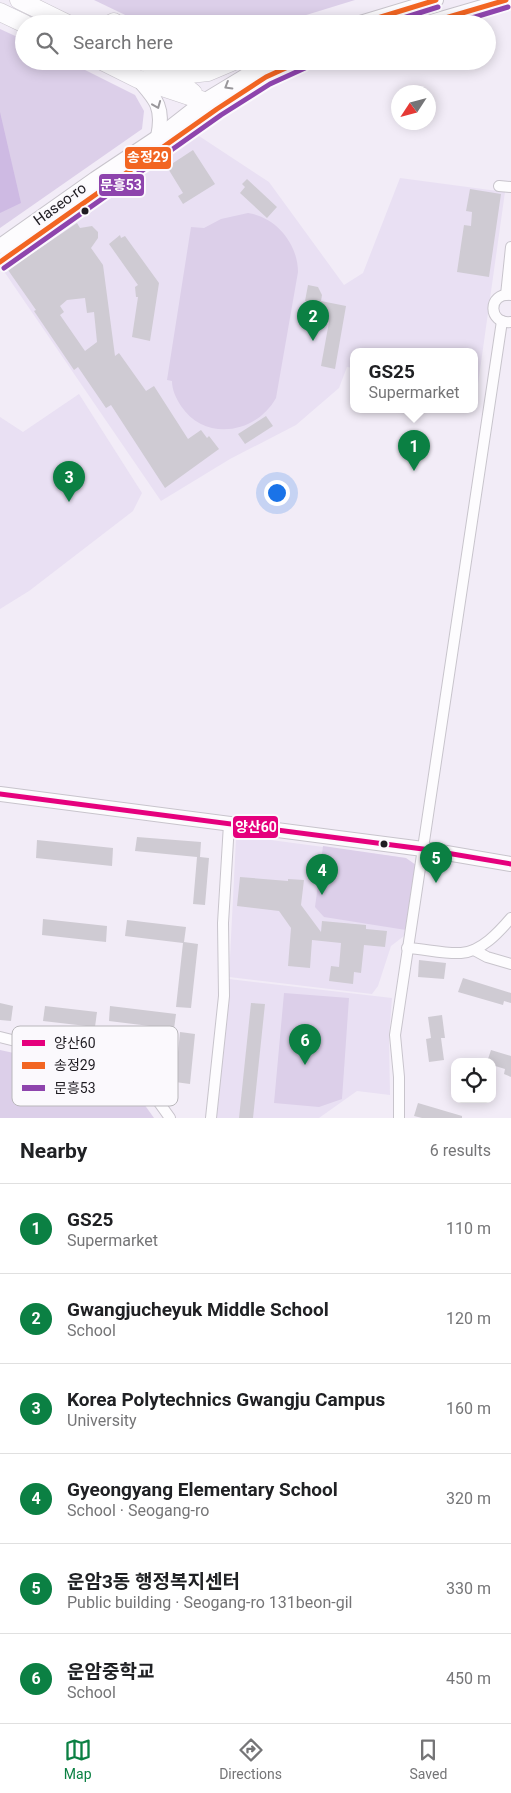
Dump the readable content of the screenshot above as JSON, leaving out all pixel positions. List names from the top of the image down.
{
  "streets": {
    "street": ["Haseo-ro"]
  },
  "lines": ["transit line 송정29", "transit line 문흥53", "transit line 양산60"],
  "legend": ["양산60", "송정29", "문흥53"],
  "north": "bottom left",
  "page": {
    "search": "Search here",
    "pins": [
      "2",
      "1",
      "3",
      "5",
      "4",
      "6"
    ],
    "popup": ["GS25", "Supermarket"],
    "heading": ["Nearby", "6 results"],
    "list": [
      {
        "mark": "1",
        "name": "GS25",
        "note": "Supermarket",
        "value": "110 m"
      },
      {
        "mark": "2",
        "name": "Gwangjucheyuk Middle School",
        "note": "School",
        "value": "120 m"
      },
      {
        "mark": "3",
        "name": "Korea Polytechnics Gwangju Campus",
        "note": "University",
        "value": "160 m"
      },
      {
        "mark": "4",
        "name": "Gyeongyang Elementary School",
        "note": "School · Seogang-ro",
        "value": "320 m"
      },
      {
        "mark": "5",
        "name": "운암3동 행정복지센터",
        "note": "Public building · Seogang-ro 131beon-gil",
        "value": "330 m"
      },
      {
        "mark": "6",
        "name": "운암중학교",
        "note": "School",
        "value": "450 m"
      }
    ],
    "nav": ["Map", "Directions", "Saved"]
  }
}
